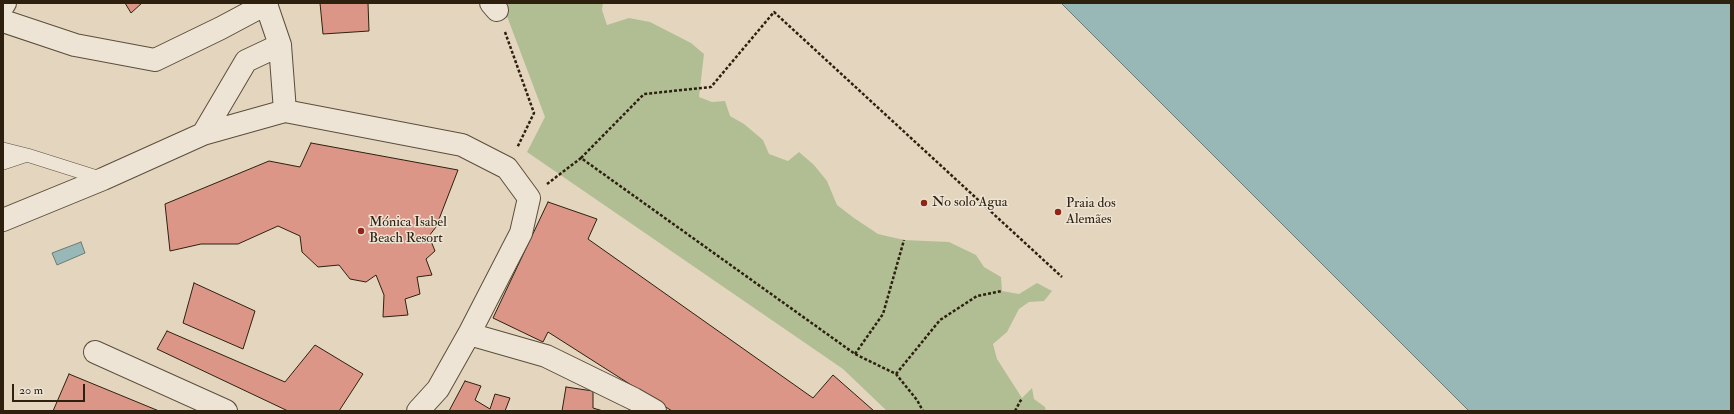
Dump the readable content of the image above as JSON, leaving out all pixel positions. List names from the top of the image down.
{
  "places": ["No solo Agua", "Praia dos Alemães", "Mónica Isabel Beach Resort"],
  "scale_bar": "20 m"
}
